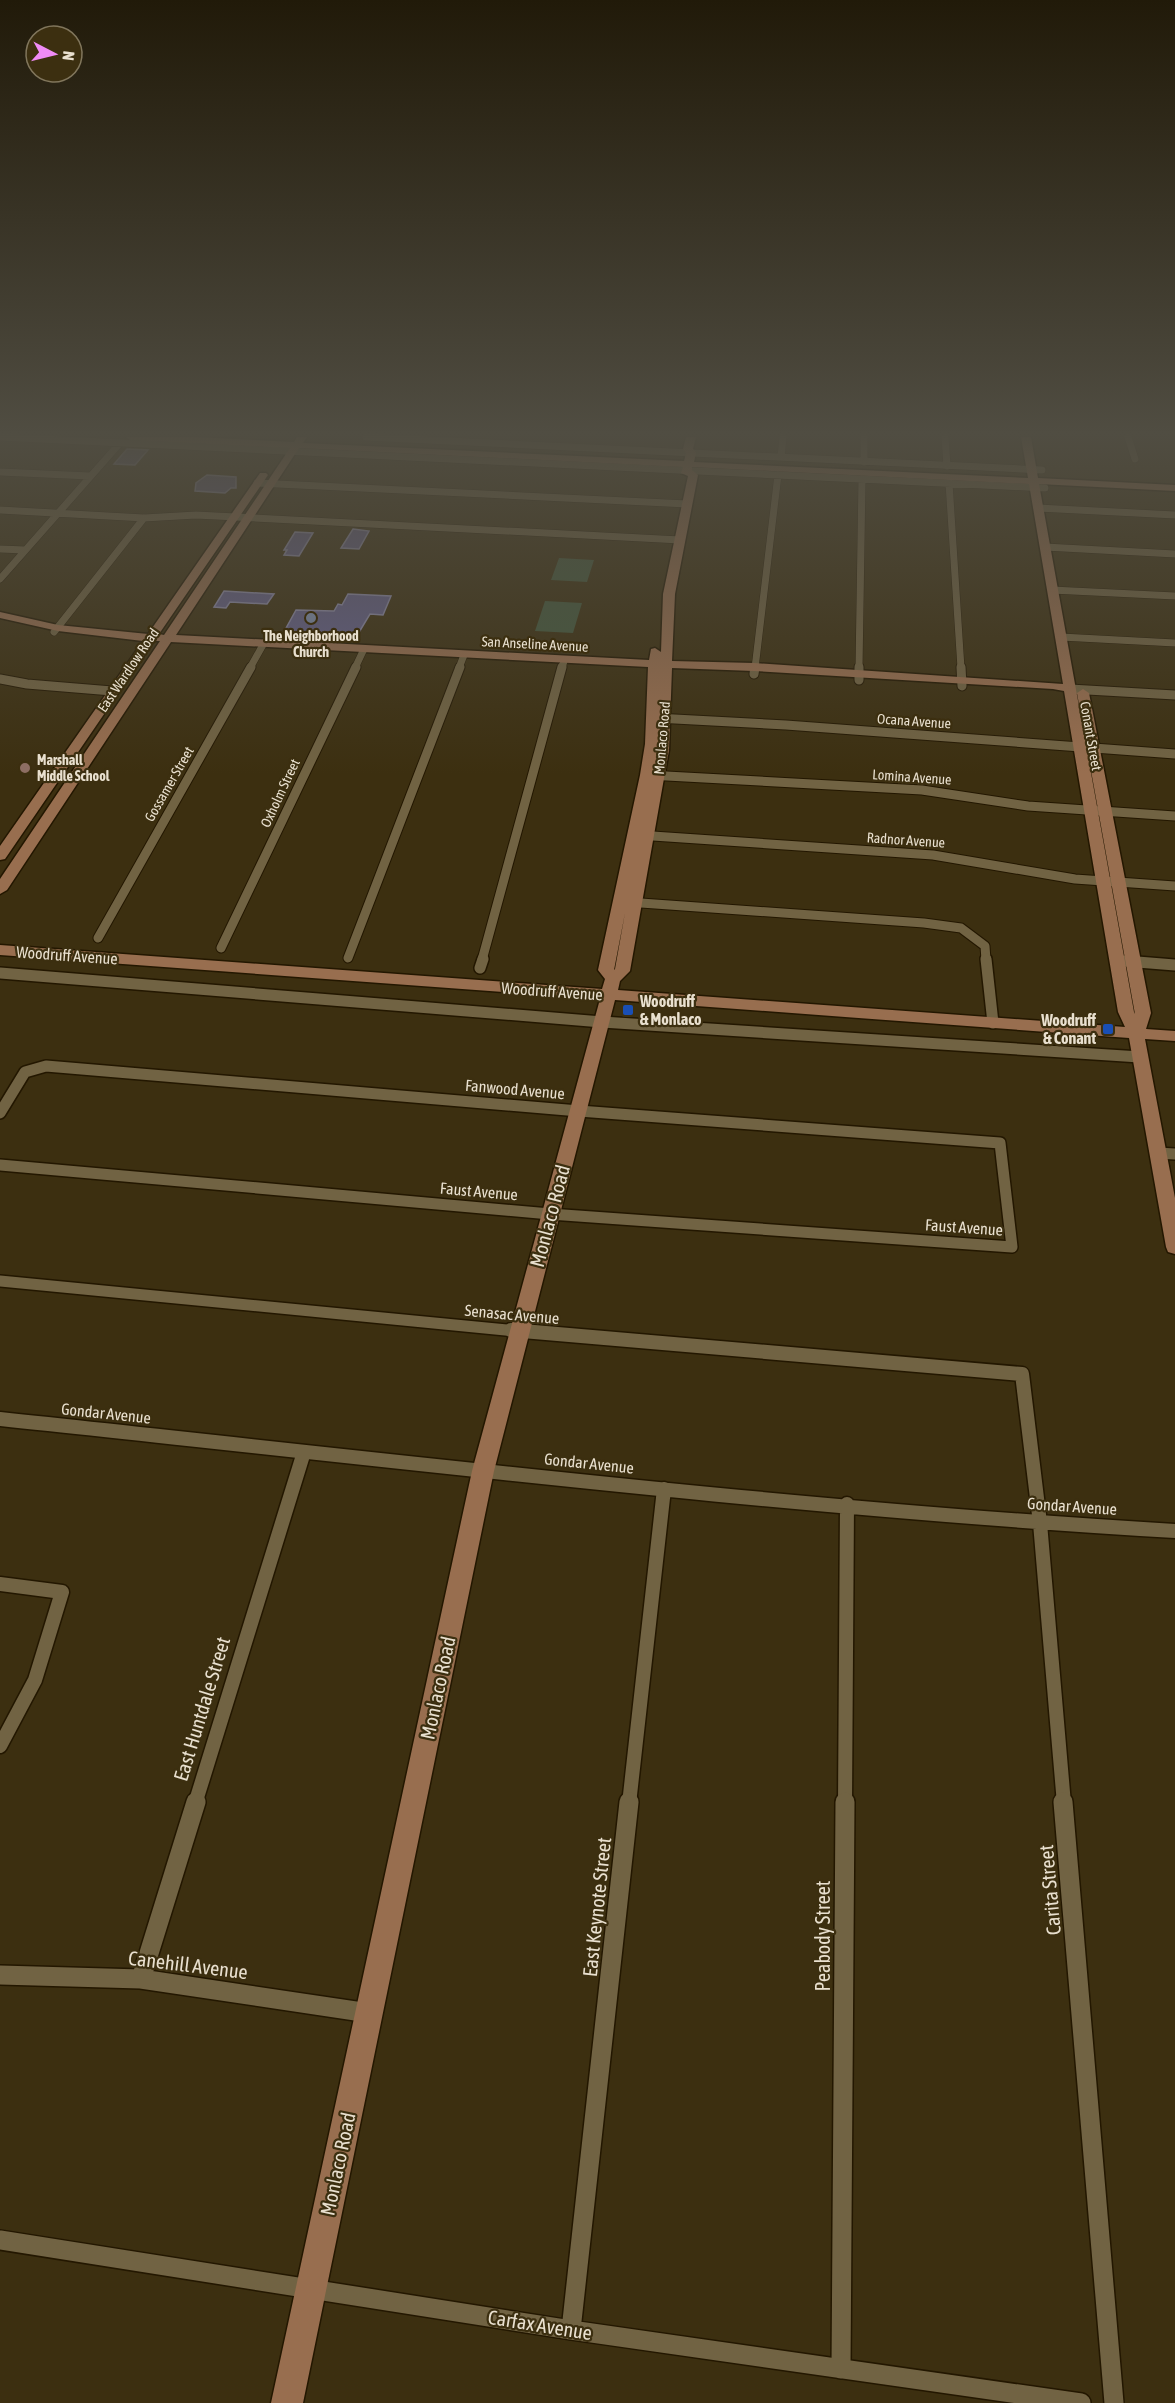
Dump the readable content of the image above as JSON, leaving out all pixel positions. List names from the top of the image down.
{
  "streets": {
    "street": [
      "San Anseline Avenue",
      "East Wardlow Road",
      "Ocana Avenue",
      "Conant Street",
      "Monlaco Road",
      "Lomina Avenue",
      "Gossamer Street",
      "Oxholm Street",
      "Radnor Avenue",
      "Woodruff Avenue",
      "Fanwood Avenue",
      "Faust Avenue",
      "Senasac Avenue",
      "Gondar Avenue",
      "East Huntdale Street",
      "Carita Street",
      "East Keynote Street",
      "Peabody Street",
      "Canehill Avenue",
      "Carfax Avenue"
    ]
  },
  "crossings": [
    ["San Anseline Avenue", "East Wardlow Road"],
    ["San Anseline Avenue", "Conant Street"],
    ["San Anseline Avenue", "Monlaco Road"],
    ["San Anseline Avenue", "Gossamer Street"],
    ["San Anseline Avenue", "Oxholm Street"],
    ["Ocana Avenue", "Conant Street"],
    ["Ocana Avenue", "Monlaco Road"],
    ["Conant Street", "Lomina Avenue"],
    ["Conant Street", "Radnor Avenue"],
    ["Conant Street", "Woodruff Avenue"],
    ["Monlaco Road", "Lomina Avenue"],
    ["Monlaco Road", "Radnor Avenue"],
    ["Monlaco Road", "Woodruff Avenue"],
    ["Monlaco Road", "Fanwood Avenue"],
    ["Monlaco Road", "Faust Avenue"],
    ["Monlaco Road", "Senasac Avenue"],
    ["Monlaco Road", "Gondar Avenue"],
    ["Monlaco Road", "Canehill Avenue"],
    ["Monlaco Road", "Carfax Avenue"],
    ["Fanwood Avenue", "Faust Avenue"],
    ["Senasac Avenue", "Carita Street"],
    ["Gondar Avenue", "East Huntdale Street"],
    ["Gondar Avenue", "Carita Street"],
    ["Gondar Avenue", "East Keynote Street"],
    ["Gondar Avenue", "Peabody Street"],
    ["East Huntdale Street", "Canehill Avenue"],
    ["East Keynote Street", "Carfax Avenue"],
    ["Peabody Street", "Carfax Avenue"]
  ],
  "places": {
    "other": ["The Neighborhood Church", "Marshall Middle School"],
    "transit": ["Woodruff & Monlaco", "Woodruff & Conant"]
  },
  "north": "right"
}
